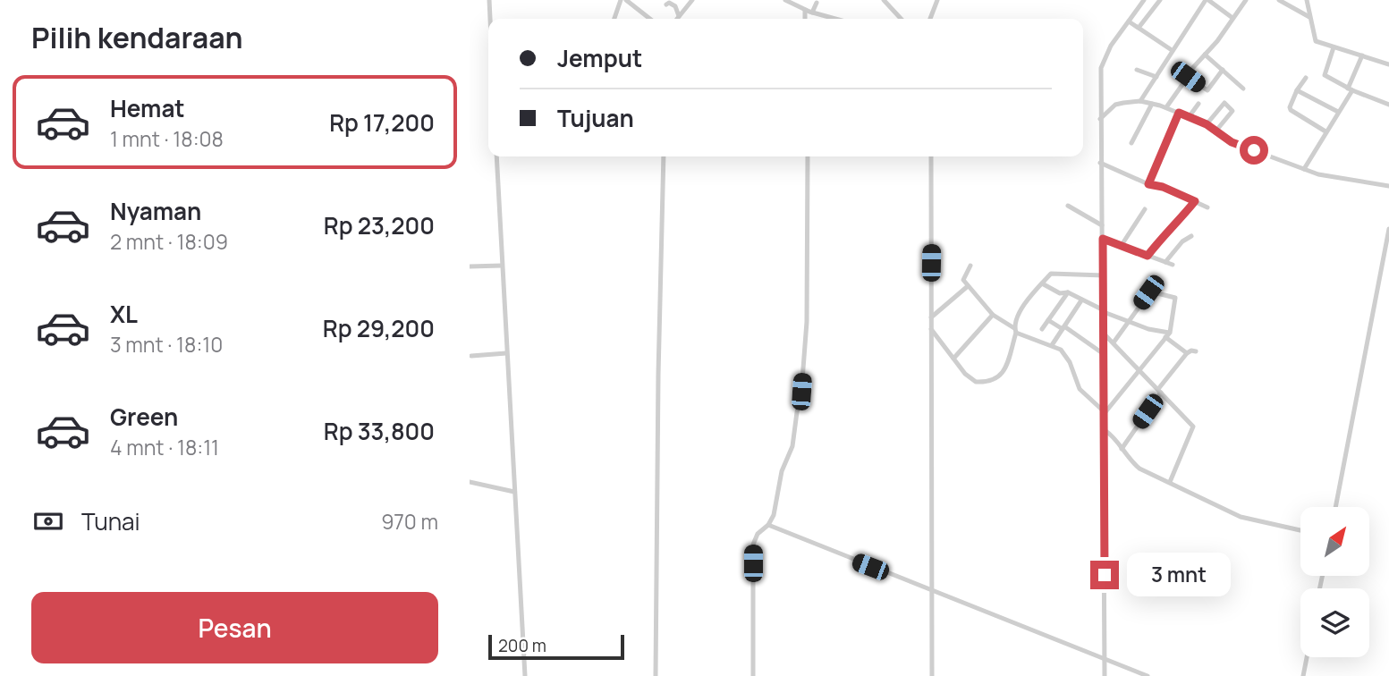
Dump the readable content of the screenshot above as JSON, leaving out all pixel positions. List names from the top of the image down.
{
  "scale_bar": "200 m",
  "north": "top right",
  "page": {
    "heading": "Pilih kendaraan",
    "banner": ["Jemput", "Tujuan"],
    "list": [
      {
        "name": "Hemat",
        "note": "1 mnt · 18:08",
        "value": "Rp 17,200"
      },
      {
        "name": "Nyaman",
        "note": "2 mnt · 18:09",
        "value": "Rp 23,200"
      },
      {
        "name": "XL",
        "note": "3 mnt · 18:10",
        "value": "Rp 29,200"
      },
      {
        "name": "Green",
        "note": "4 mnt · 18:11",
        "value": "Rp 33,800"
      }
    ],
    "pay": ["Tunai", "970 m"],
    "bubble": "3 mnt",
    "buttons": "Pesan",
    "scale": "200 m"
  }
}
